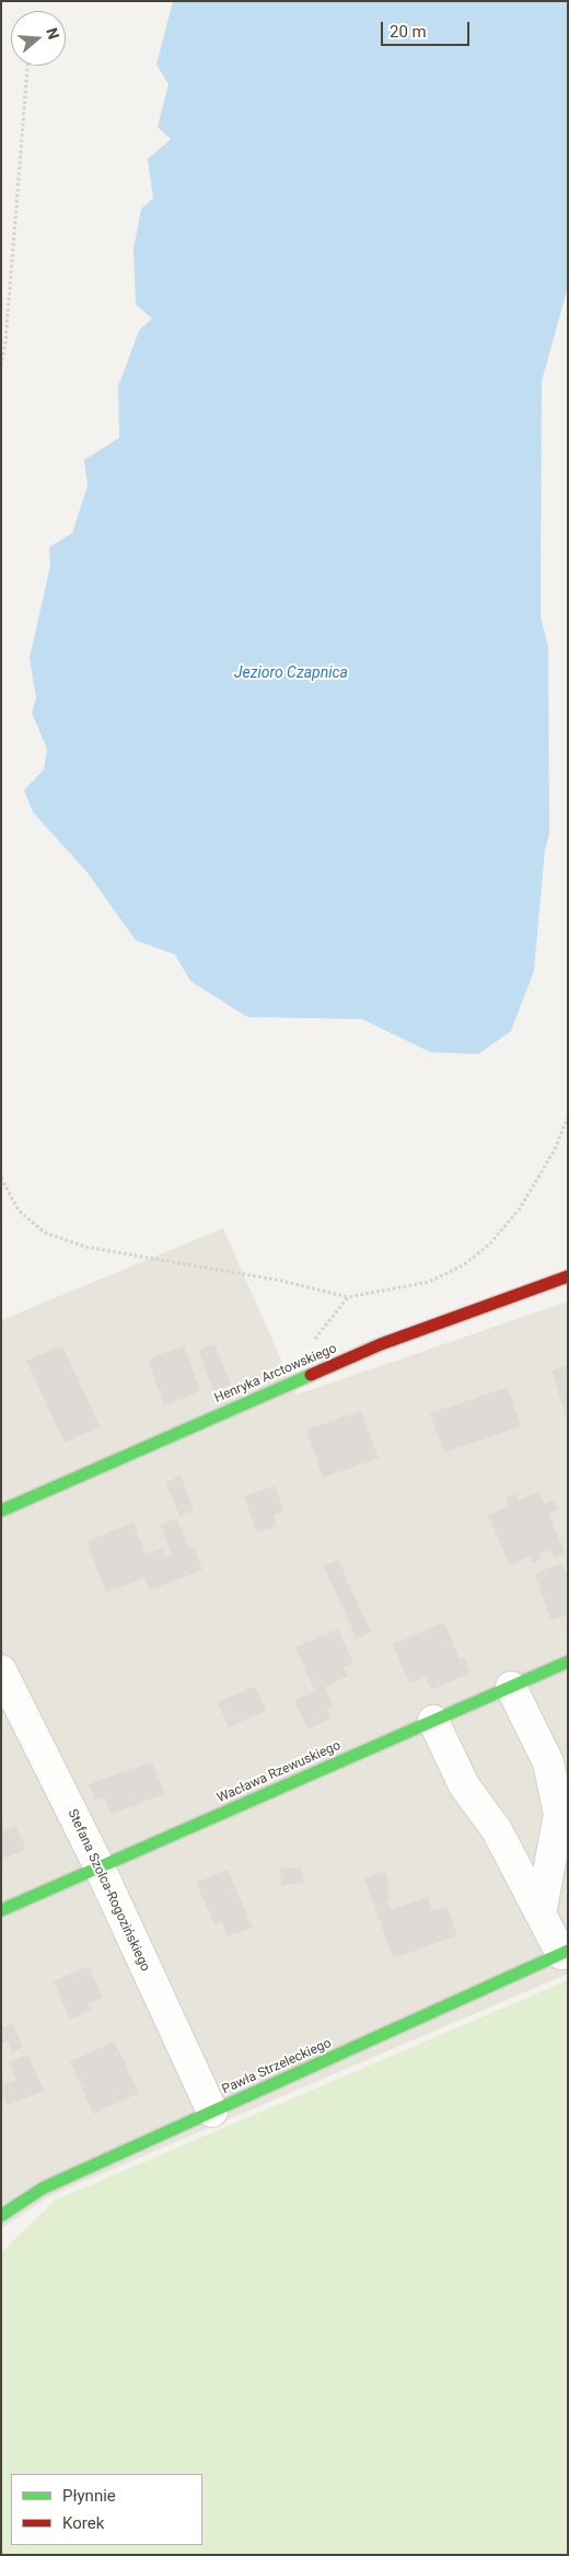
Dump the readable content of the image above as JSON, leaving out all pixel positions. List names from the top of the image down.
{
  "streets": {
    "street": [
      "Henryka Arctowskiego",
      "Wacława Rzewuskiego",
      "Stefana Szolca-Rogozińskiego",
      "Pawła Strzeleckiego"
    ]
  },
  "crossings": [
    ["Wacława Rzewuskiego", "Stefana Szolca-Rogozińskiego"],
    ["Stefana Szolca-Rogozińskiego", "Pawła Strzeleckiego"]
  ],
  "water": ["Jezioro Czapnica"],
  "legend": ["Płynnie", "Korek"],
  "scale_bar": "20 m",
  "north": "right"
}
